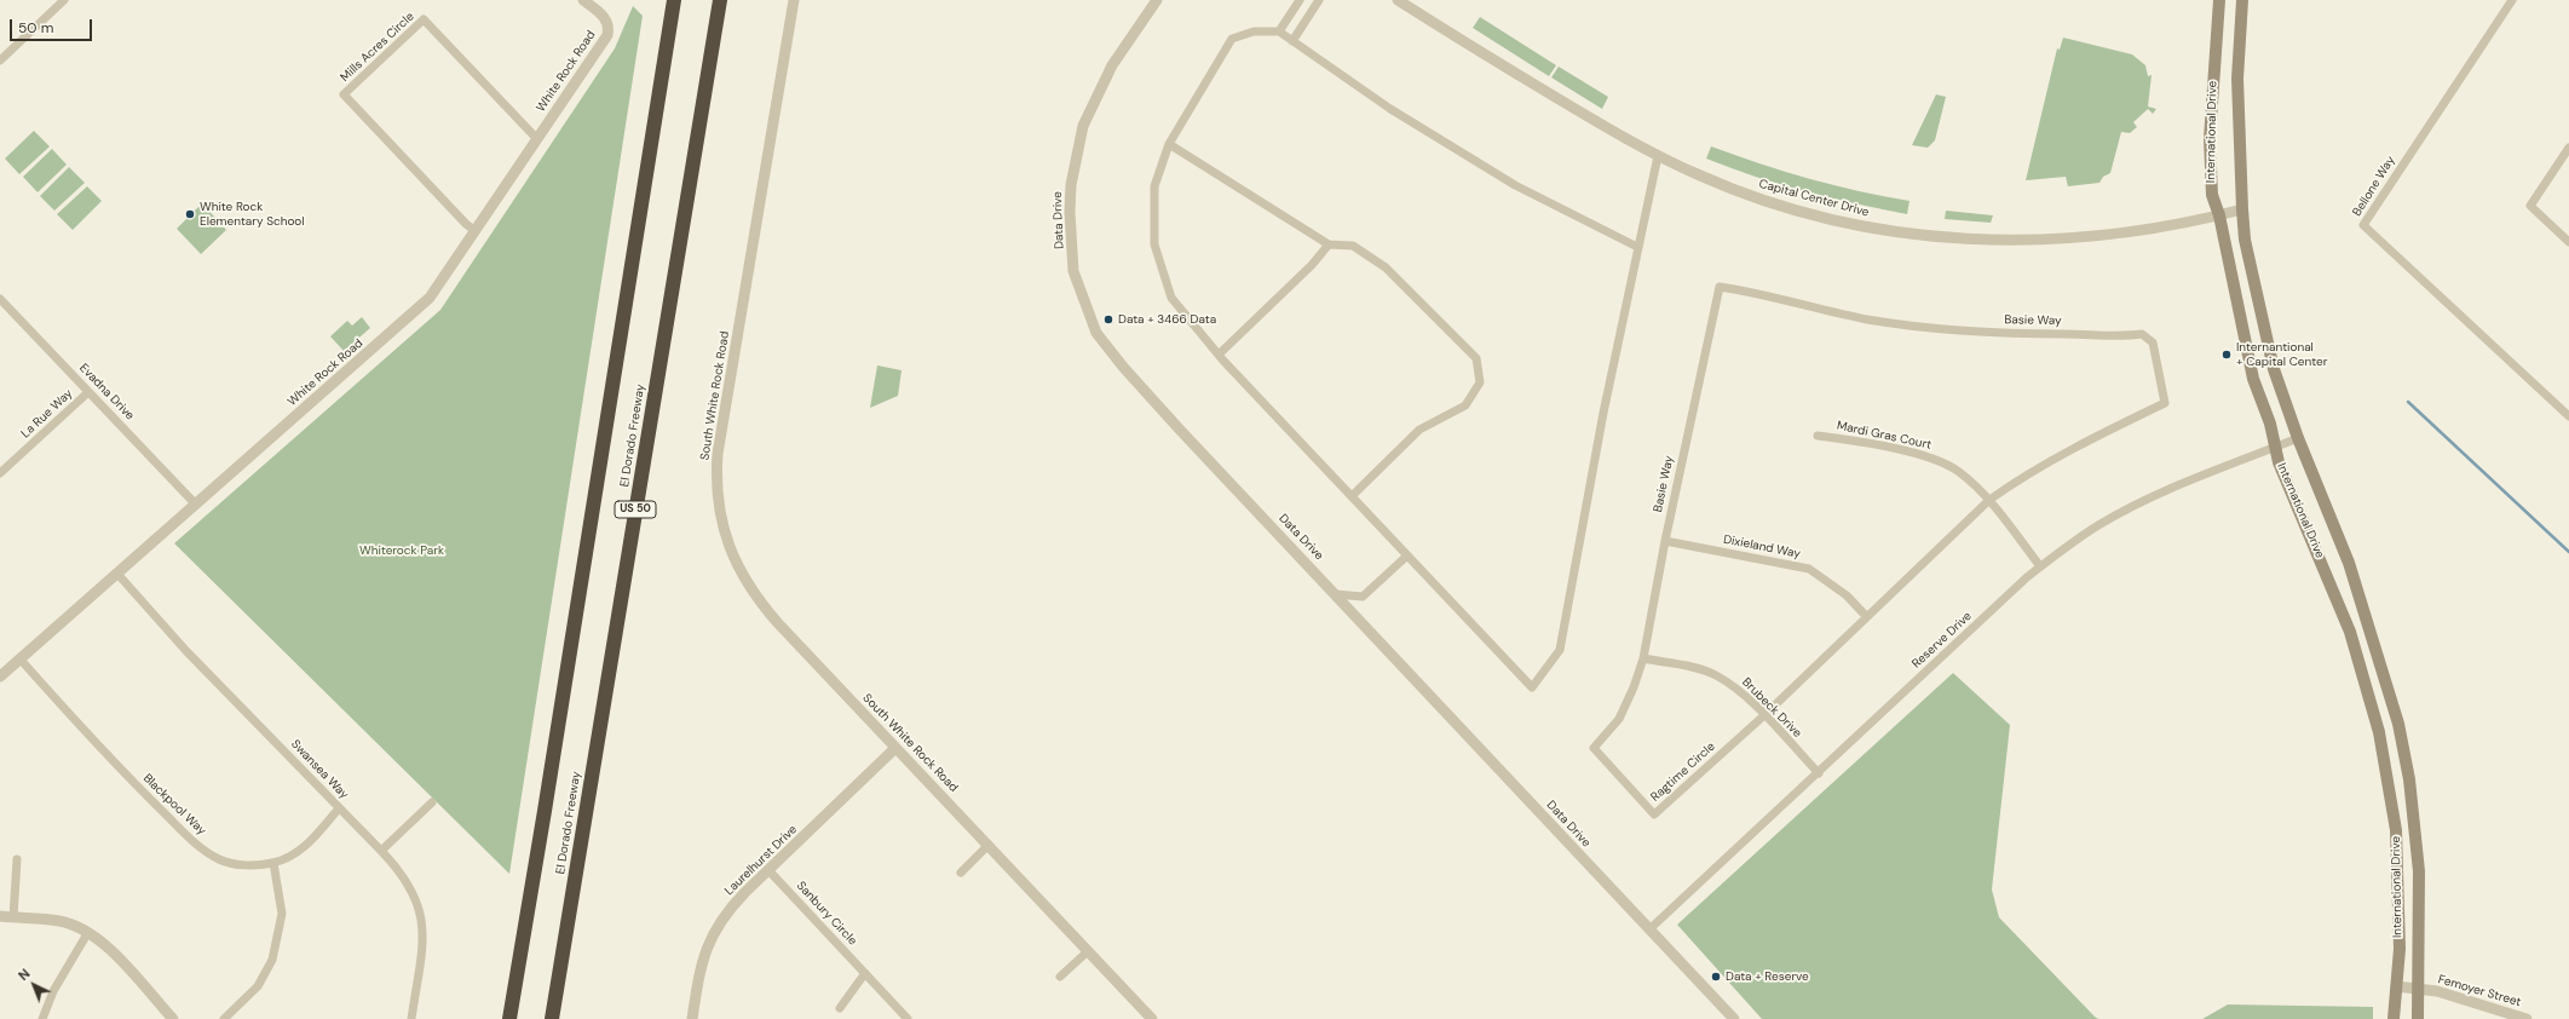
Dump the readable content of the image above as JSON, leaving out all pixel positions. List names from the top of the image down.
{
  "streets": {
    "highway": ["El Dorado Freeway", "US 50"],
    "main road": ["International Drive"],
    "street": [
      "Mills Acres Circle",
      "White Rock Road",
      "Bellone Way",
      "Capital Center Drive",
      "Data Drive",
      "Basie Way",
      "Evadna Drive",
      "South White Rock Road",
      "La Rue Way",
      "Mardi Gras Court",
      "Dixieland Way",
      "Reserve Drive",
      "Brubeck Drive",
      "Swansea Way",
      "Ragtime Circle",
      "Blackpool Way",
      "Laurelhurst Drive",
      "Sanbury Circle",
      "Femoyer Street"
    ]
  },
  "crossings": [
    ["Mills Acres Circle", "White Rock Road"],
    ["White Rock Road", "Evadna Drive"],
    ["White Rock Road", "Swansea Way"],
    ["White Rock Road", "Blackpool Way"],
    ["International Drive", "Capital Center Drive"],
    ["International Drive", "Reserve Drive"],
    ["International Drive", "Femoyer Street"],
    ["Data Drive", "Reserve Drive"],
    ["Basie Way", "Mardi Gras Court"],
    ["Basie Way", "Dixieland Way"],
    ["Basie Way", "Brubeck Drive"],
    ["Basie Way", "Ragtime Circle"],
    ["Evadna Drive", "La Rue Way"],
    ["South White Rock Road", "Laurelhurst Drive"],
    ["Mardi Gras Court", "Reserve Drive"],
    ["Reserve Drive", "Brubeck Drive"],
    ["Brubeck Drive", "Ragtime Circle"],
    ["Swansea Way", "Blackpool Way"],
    ["Laurelhurst Drive", "Sanbury Circle"]
  ],
  "parks": ["Whiterock Park"],
  "places": [
    "White Rock Elementary School",
    "Data + 3466 Data",
    "Internantional + Capital Center",
    "Data + Reserve"
  ],
  "scale_bar": "50 m",
  "north": "top left"
}
